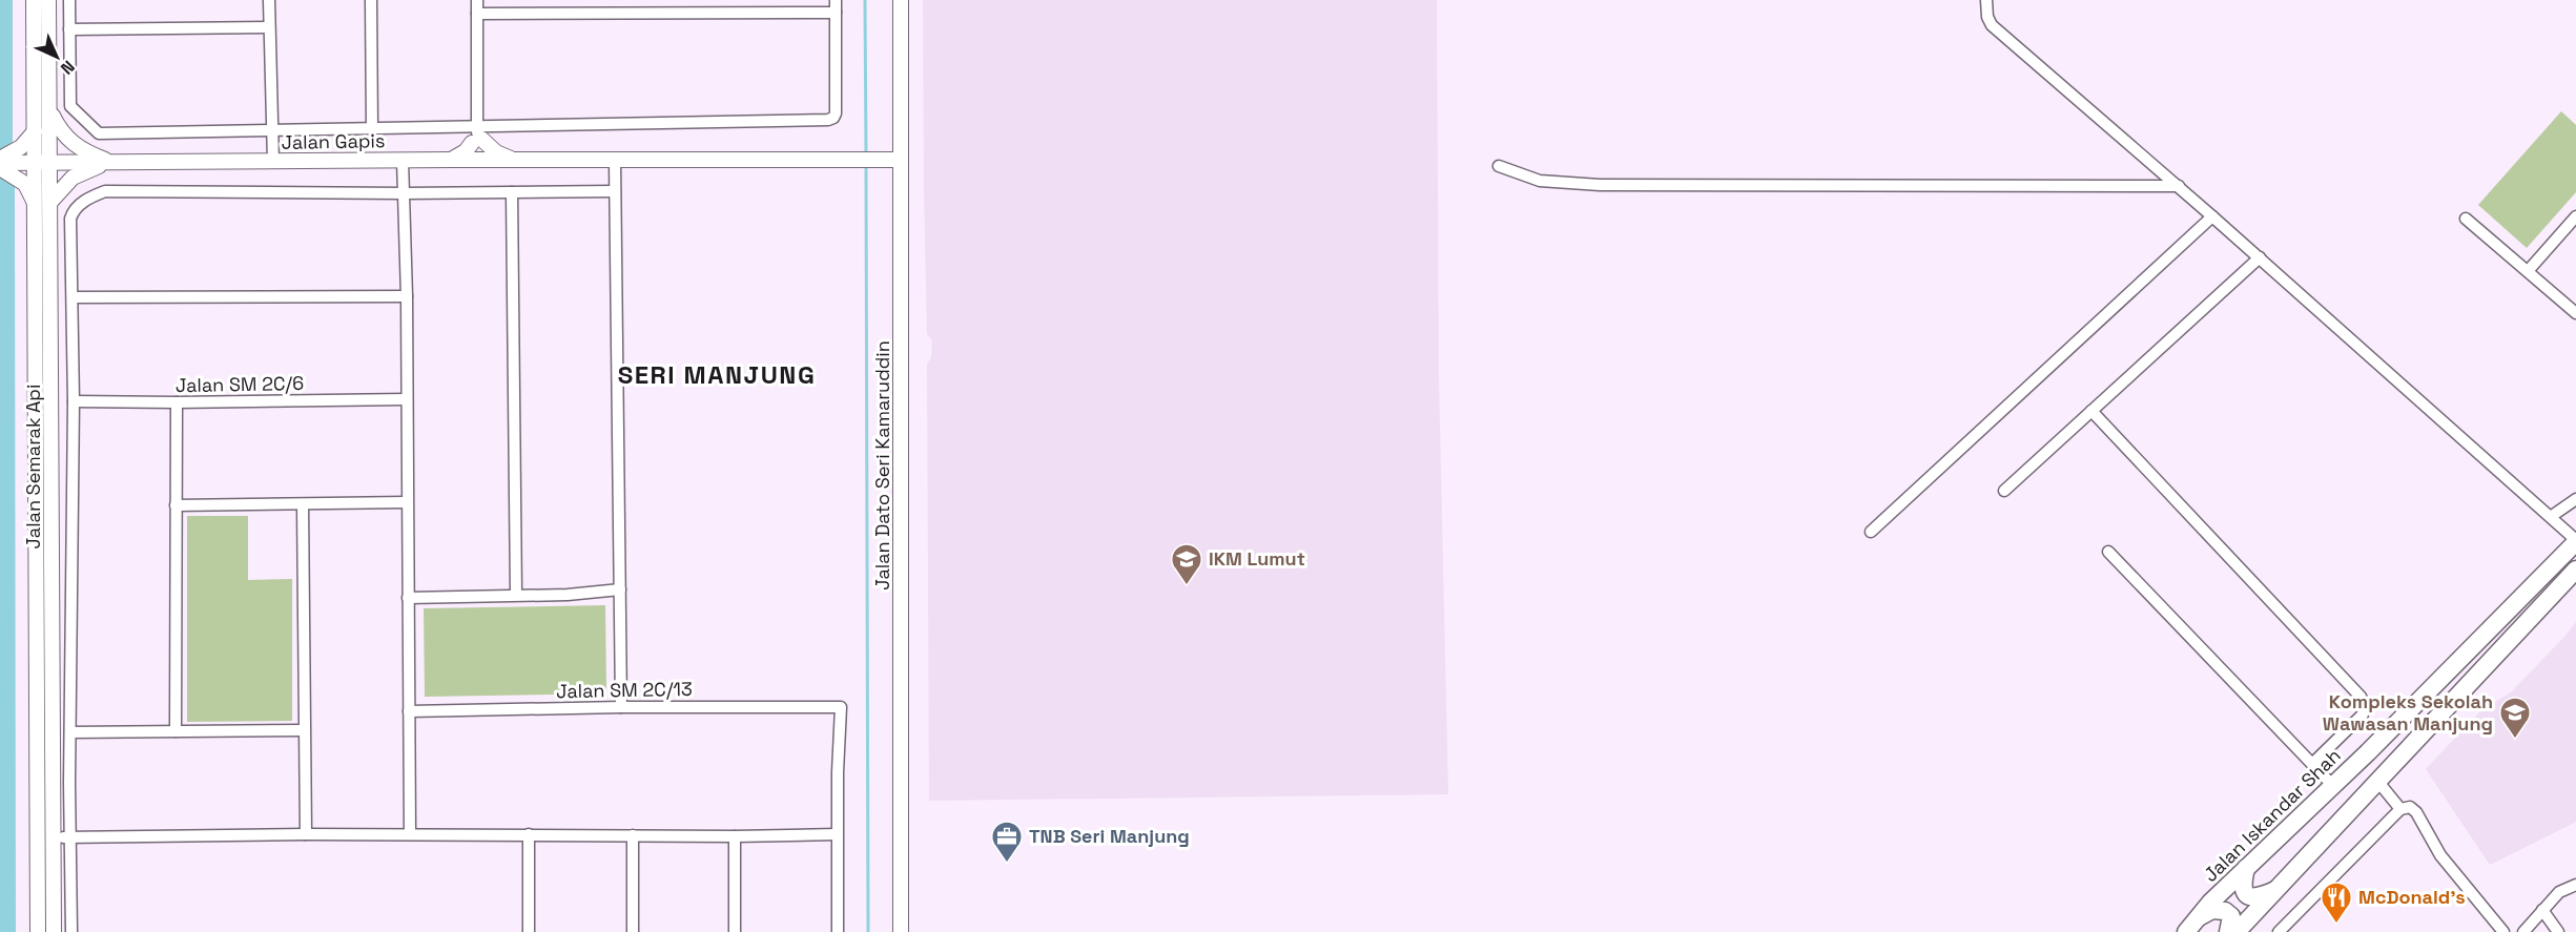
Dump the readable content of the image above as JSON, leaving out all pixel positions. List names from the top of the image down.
{
  "streets": {
    "main road": ["Jalan Iskandar Shah"],
    "street": [
      "Jalan Gapis",
      "Jalan SM 2C/6",
      "Jalan Dato Seri Kamaruddin",
      "Jalan Semarak Api",
      "Jalan SM 2C/13"
    ]
  },
  "crossings": [
    ["Jalan Gapis", "Jalan Dato Seri Kamaruddin"],
    ["Jalan Gapis", "Jalan Semarak Api"]
  ],
  "districts": ["SERI MANJUNG"],
  "places": {
    "school or university": ["IKM Lumut", "Kompleks Sekolah Wawasan Manjung"],
    "office": ["TNB Seri Manjung"],
    "restaurant": ["McDonald's"]
  },
  "north": "bottom right"
}
